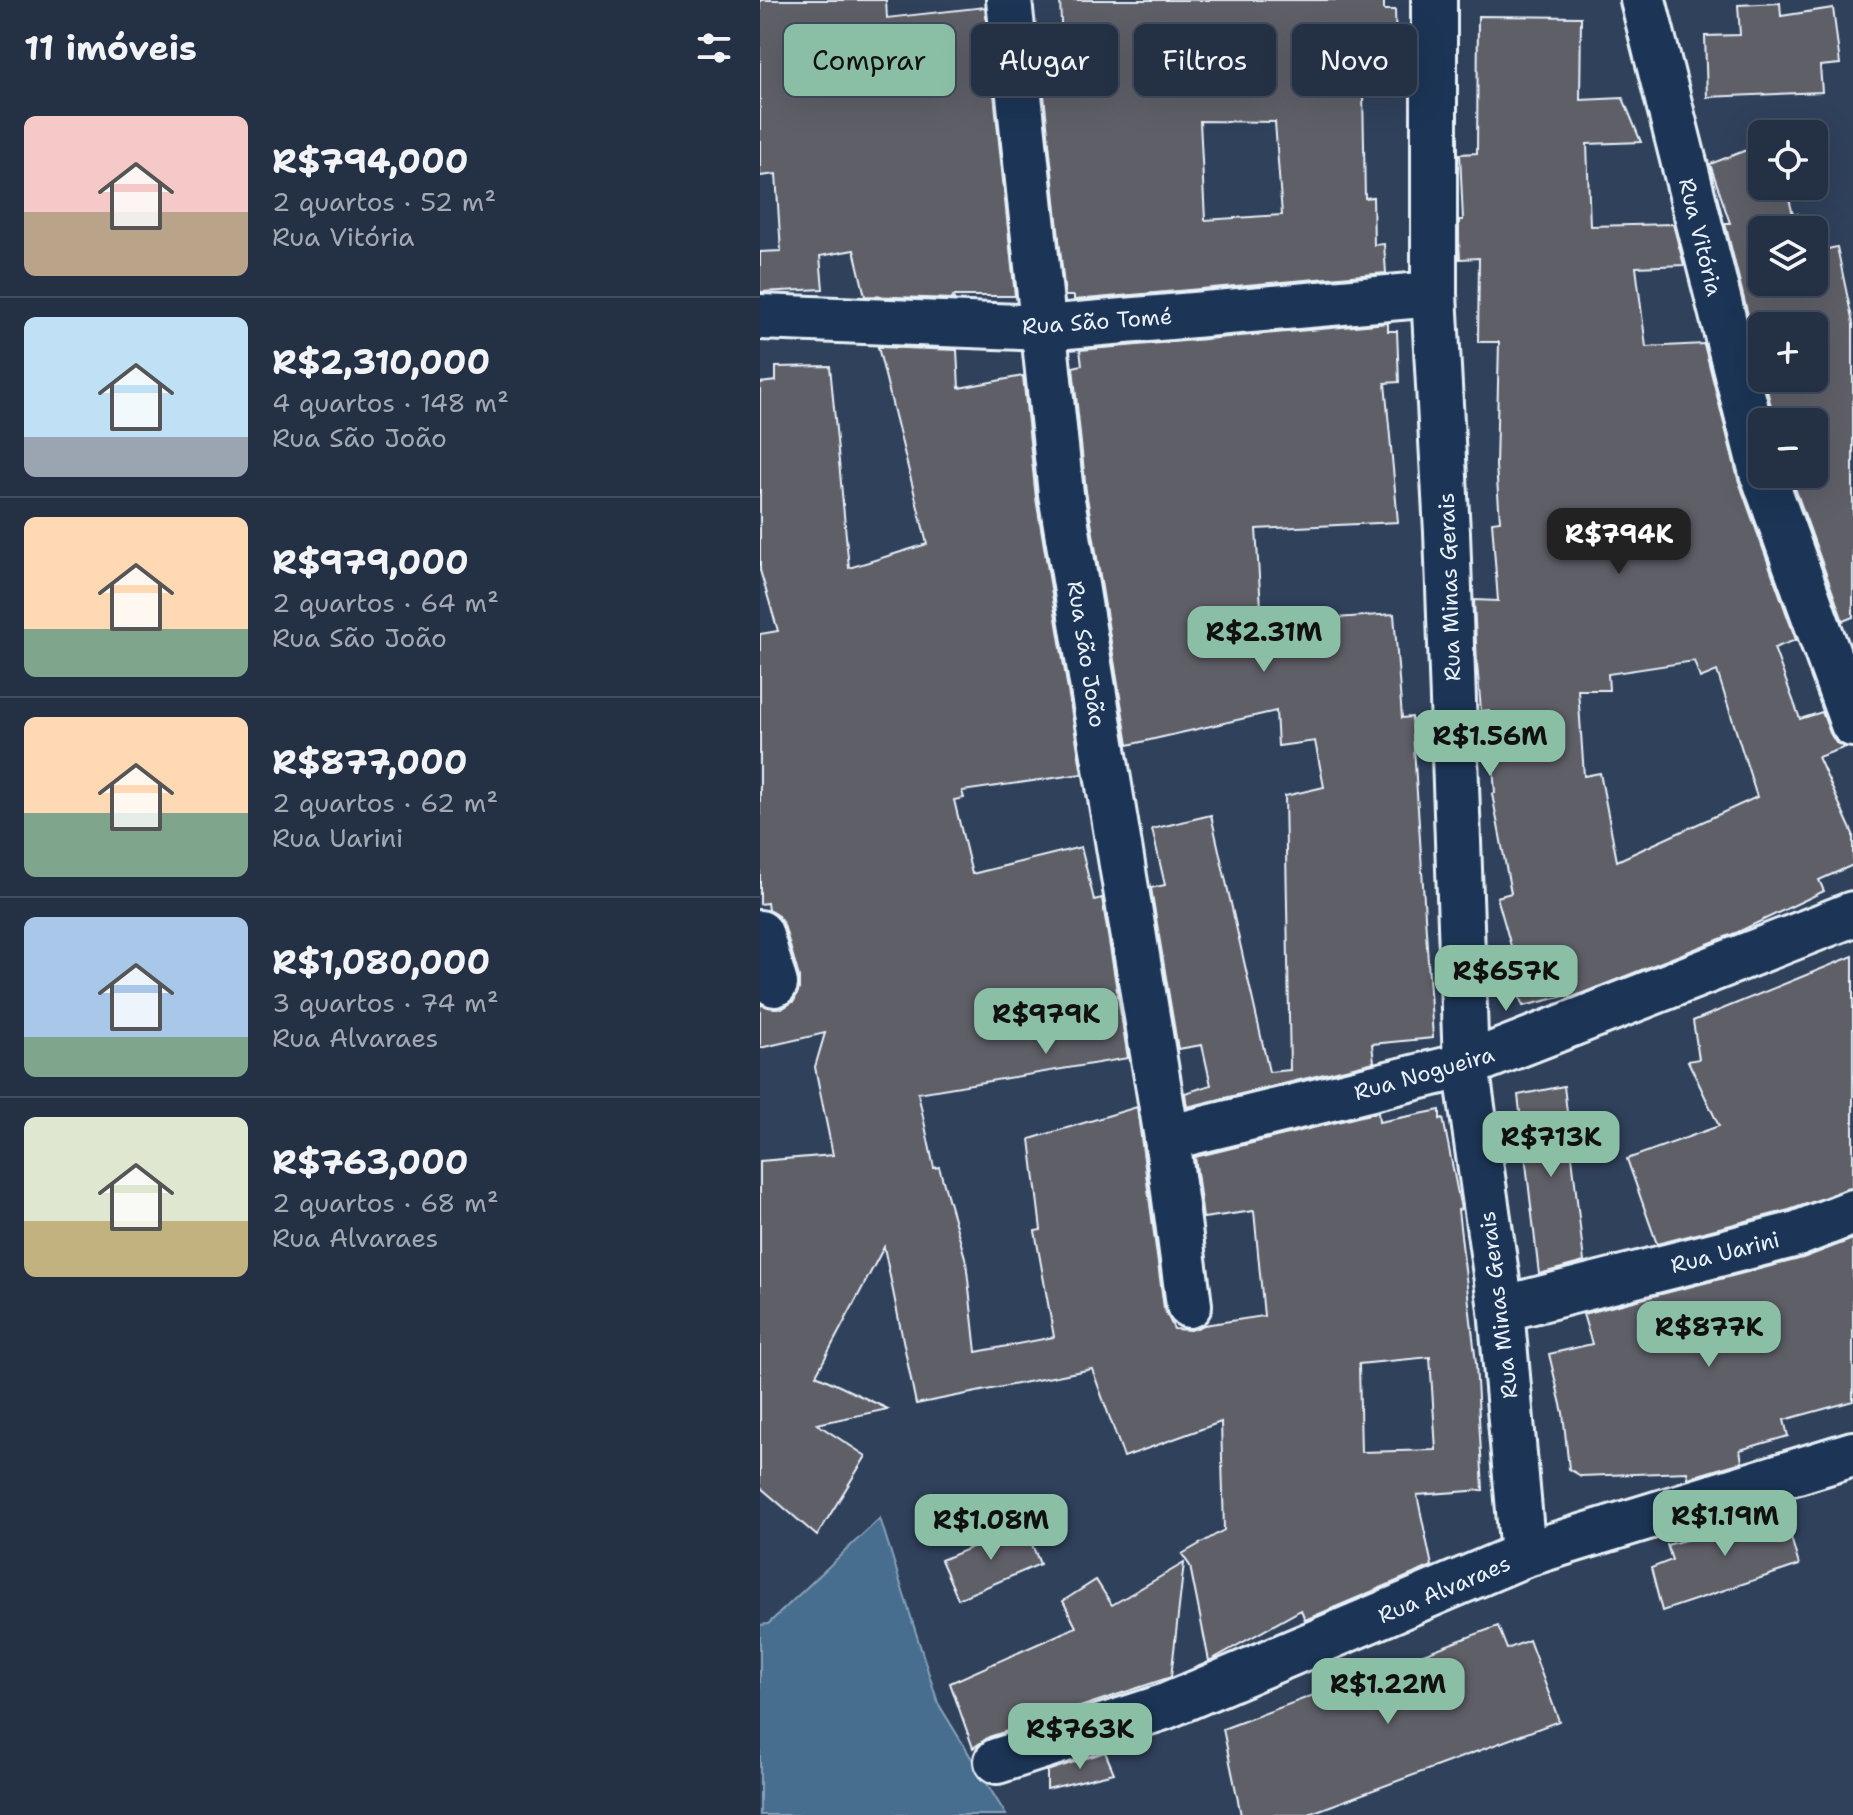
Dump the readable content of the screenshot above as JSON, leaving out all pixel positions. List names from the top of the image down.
{
  "streets": {
    "street": [
      "Rua Vitória",
      "Rua São Tomé",
      "Rua Minas Gerais",
      "Rua São João",
      "Rua Nogueira",
      "Rua Uarini",
      "Rua Alvaraes"
    ]
  },
  "crossings": [
    ["Rua São Tomé", "Rua Minas Gerais"],
    ["Rua São Tomé", "Rua São João"],
    ["Rua Minas Gerais", "Rua Nogueira"],
    ["Rua Minas Gerais", "Rua Uarini"],
    ["Rua Minas Gerais", "Rua Alvaraes"],
    ["Rua São João", "Rua Nogueira"]
  ],
  "page": {
    "heading": "11 imóveis",
    "chip": [
      "Comprar",
      "Alugar",
      "Filtros",
      "Novo"
    ],
    "list": [
      {
        "name": "R$794,000",
        "note": "2 quartos · 52 m² · Rua Vitória"
      },
      {
        "name": "R$2,310,000",
        "note": "4 quartos · 148 m² · Rua São João"
      },
      {
        "name": "R$979,000",
        "note": "2 quartos · 64 m² · Rua São João"
      },
      {
        "name": "R$877,000",
        "note": "2 quartos · 62 m² · Rua Uarini"
      },
      {
        "name": "R$1,080,000",
        "note": "3 quartos · 74 m² · Rua Alvaraes"
      },
      {
        "name": "R$763,000",
        "note": "2 quartos · 68 m² · Rua Alvaraes"
      }
    ],
    "map_buttons": ["+", "−"],
    "price": [
      "R$794K",
      "R$2.31M",
      "R$1.56M",
      "R$657K",
      "R$979K",
      "R$713K",
      "R$877K",
      "R$1.19M",
      "R$1.08M",
      "R$1.22M",
      "R$763K"
    ]
  }
}
